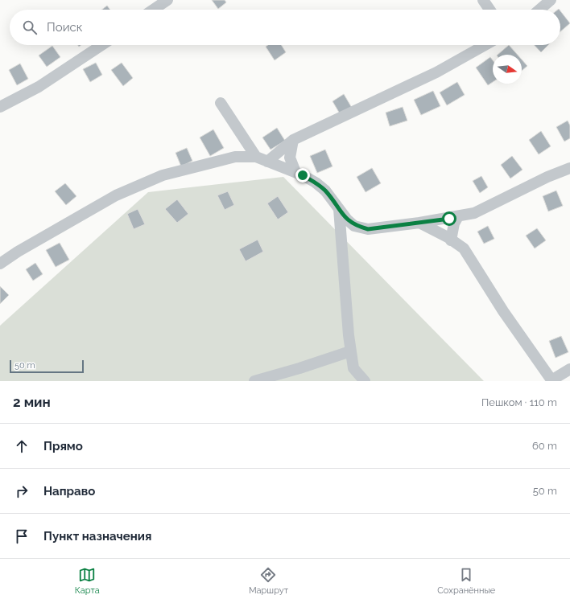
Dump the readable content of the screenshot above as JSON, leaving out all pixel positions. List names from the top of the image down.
{
  "scale_bar": "50 m",
  "north": "right",
  "page": {
    "search": "Поиск",
    "scale": "50 m",
    "heading": ["2 мин", "Пешком · 110 m"],
    "list": [
      ["Прямо", "60 m"],
      ["Направо", "50 m"],
      "Пункт назначения"
    ],
    "nav": ["Карта", "Маршрут", "Сохранённые"]
  }
}
